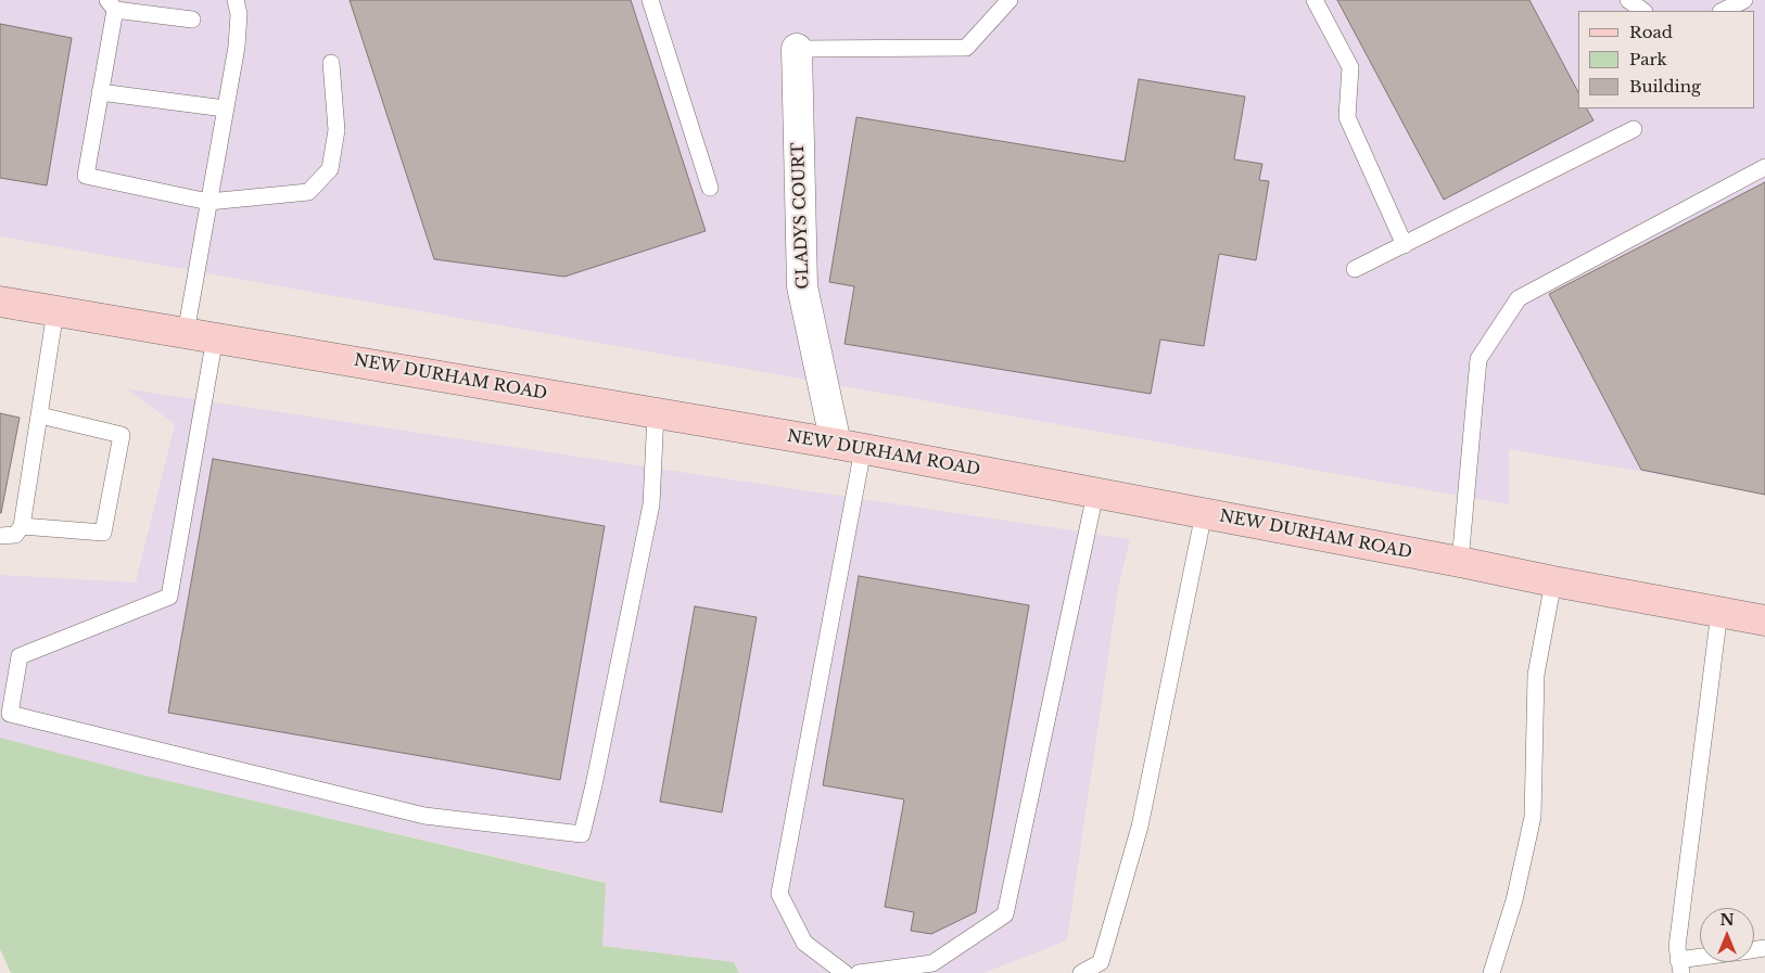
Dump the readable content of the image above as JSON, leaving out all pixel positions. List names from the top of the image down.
{
  "streets": {
    "main road": ["NEW DURHAM ROAD"],
    "street": ["GLADYS COURT"]
  },
  "crossings": [
    ["GLADYS COURT", "NEW DURHAM ROAD"]
  ],
  "legend": ["Road", "Park", "Building"],
  "north": "top"
}
